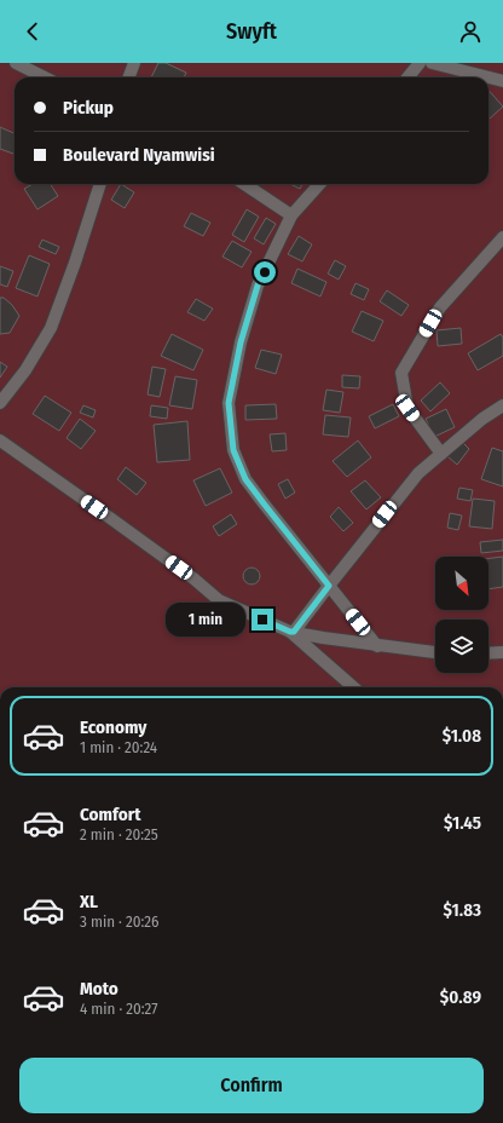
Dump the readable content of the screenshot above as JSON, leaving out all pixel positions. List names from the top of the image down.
{
  "north": "bottom right",
  "page": {
    "header": "Swyft",
    "banner": ["Pickup", "Boulevard Nyamwisi"],
    "bubble": "1 min",
    "list": [
      {
        "name": "Economy",
        "note": "1 min · 20:24",
        "value": "$1.08"
      },
      {
        "name": "Comfort",
        "note": "2 min · 20:25",
        "value": "$1.45"
      },
      {
        "name": "XL",
        "note": "3 min · 20:26",
        "value": "$1.83"
      },
      {
        "name": "Moto",
        "note": "4 min · 20:27",
        "value": "$0.89"
      }
    ],
    "buttons": "Confirm"
  }
}
